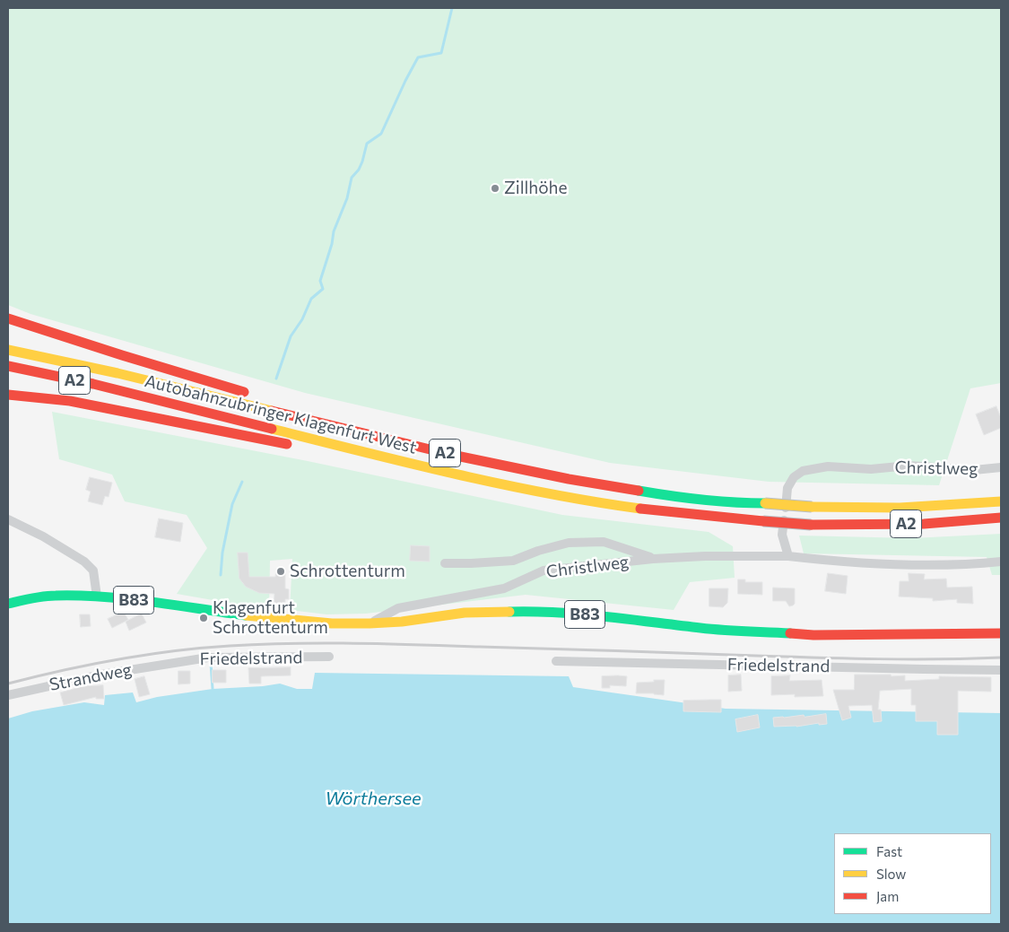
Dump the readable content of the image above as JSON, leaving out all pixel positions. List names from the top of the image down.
{
  "streets": {
    "main road": ["A2", "Autobahnzubringer Klagenfurt West", "B83"],
    "street": ["Christlweg", "Friedelstrand", "Strandweg"]
  },
  "crossings": [
    ["Christlweg", "B83"],
    ["Friedelstrand", "Strandweg"]
  ],
  "water": ["Wörthersee"],
  "places": ["Zillhöhe", "Schrottenturm", "Klagenfurt Schrottenturm"],
  "legend": ["Fast", "Slow", "Jam"]
}
